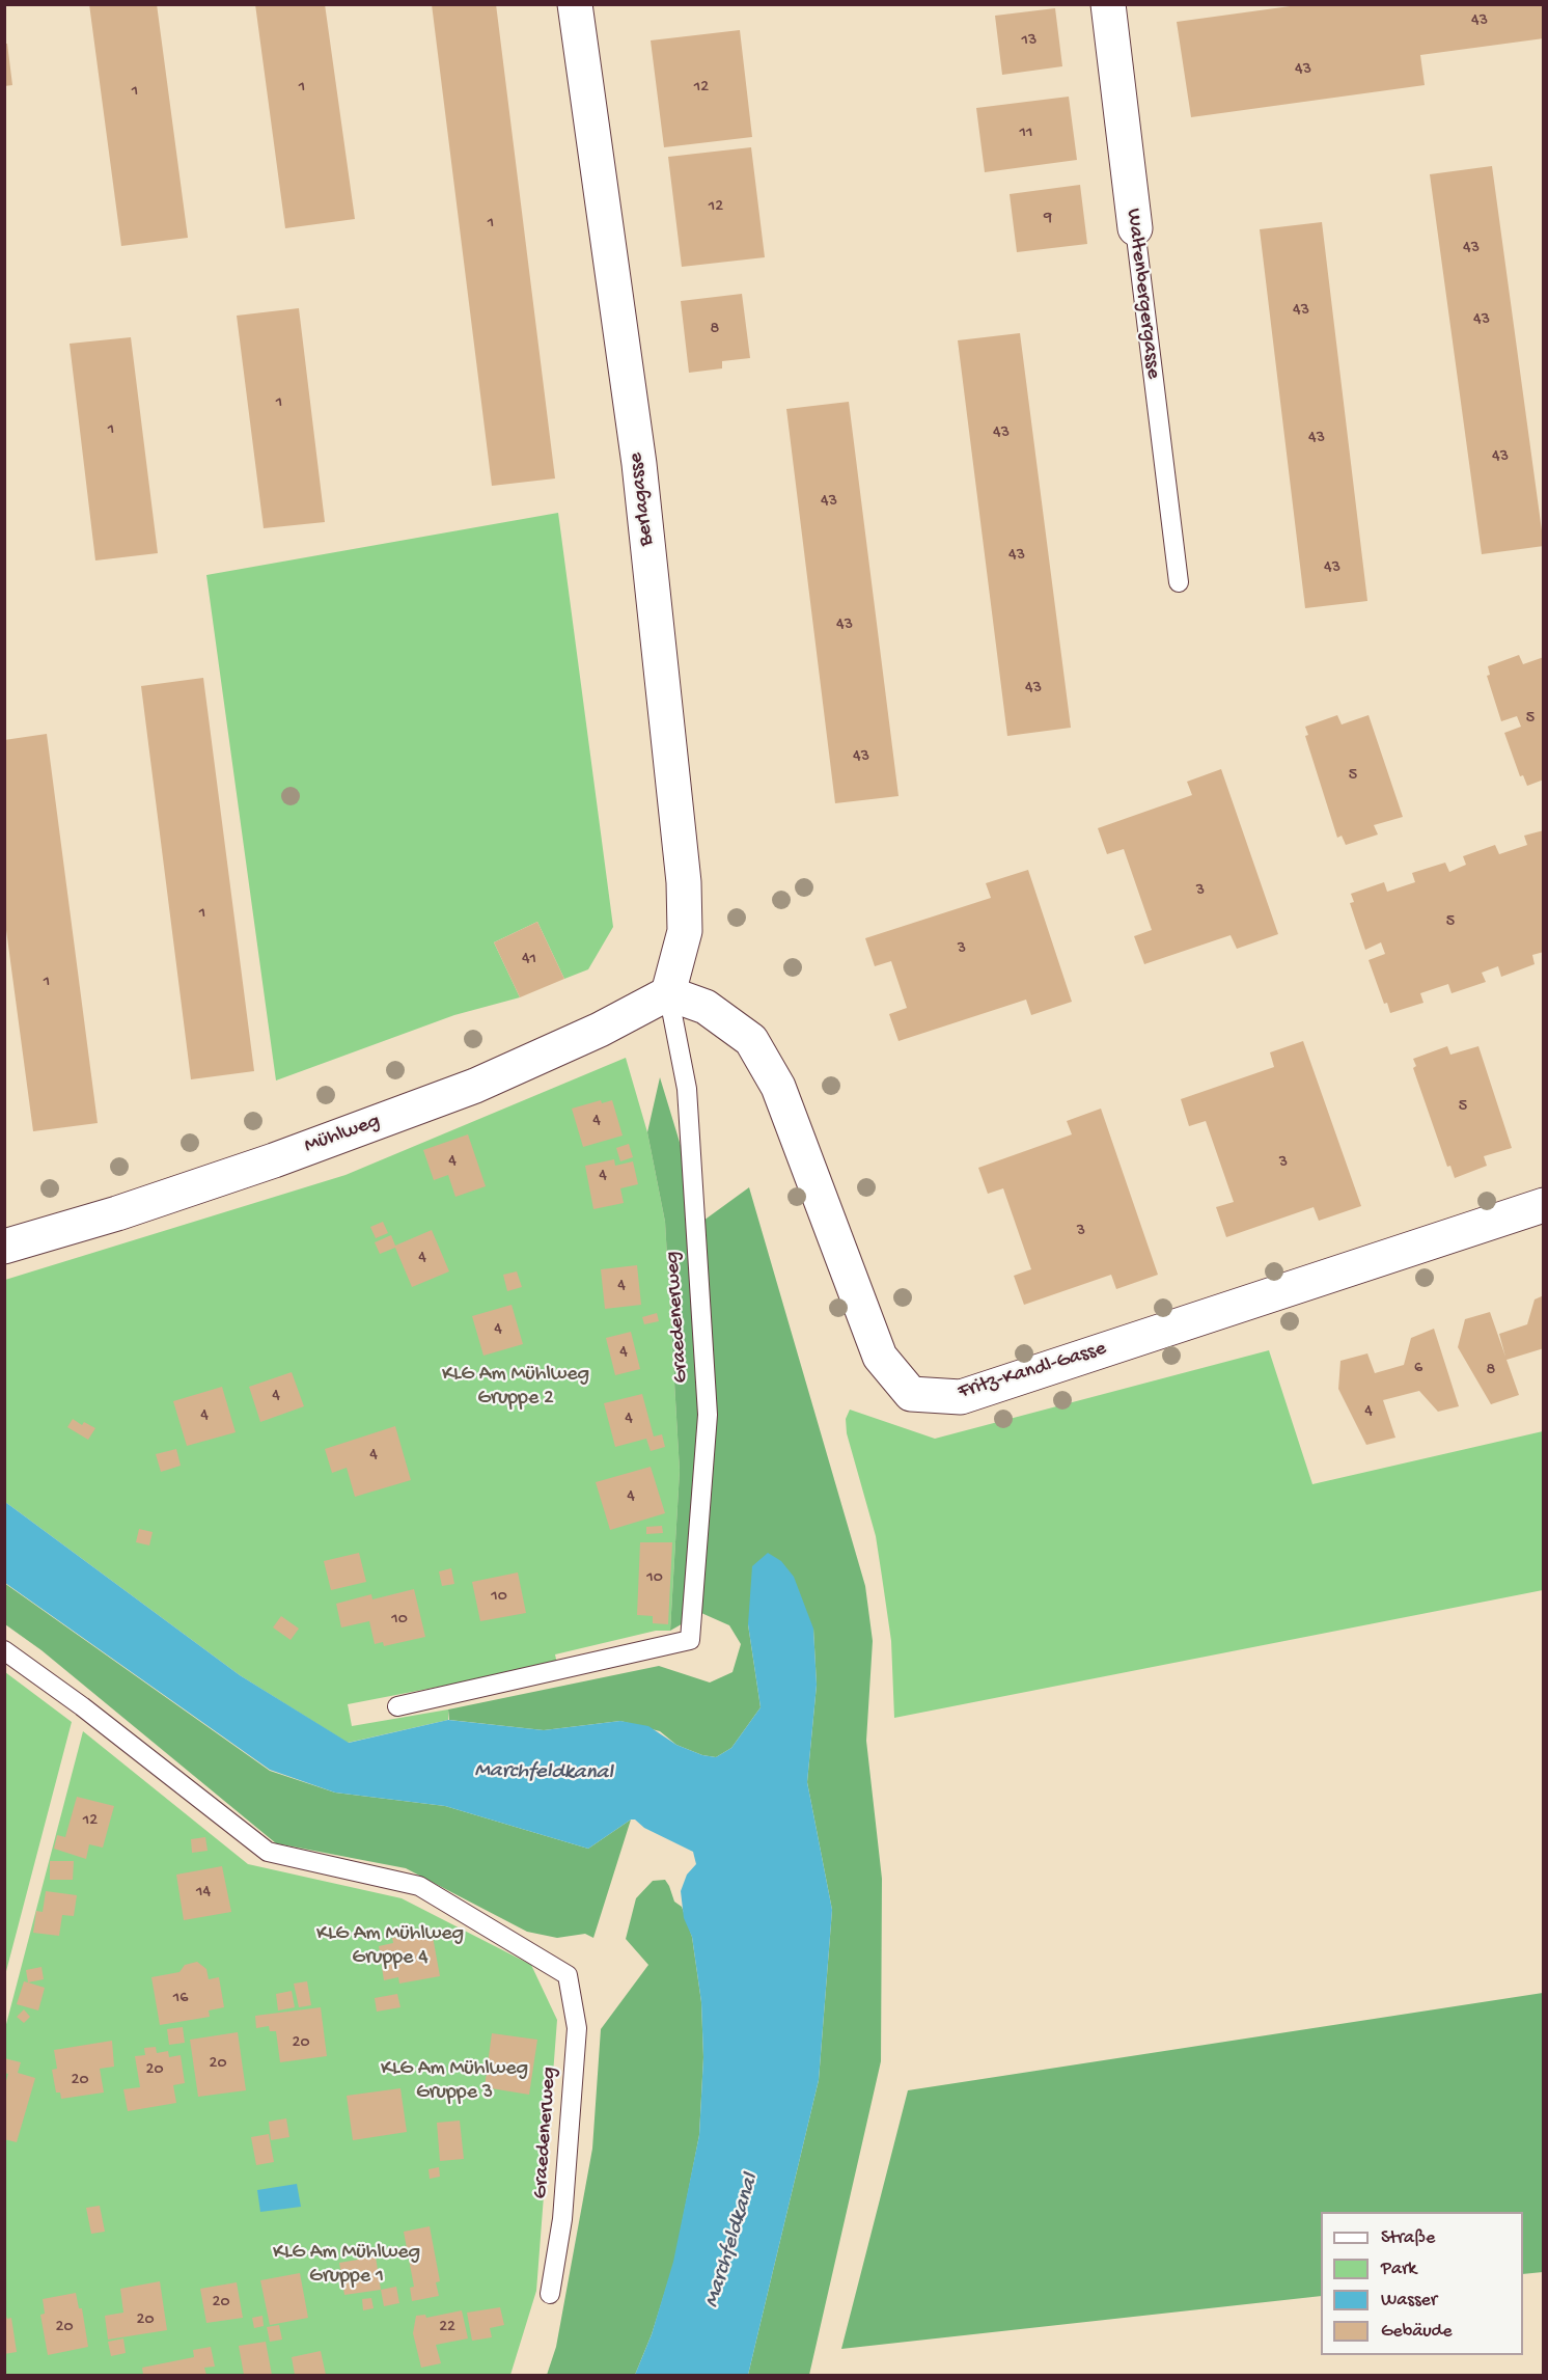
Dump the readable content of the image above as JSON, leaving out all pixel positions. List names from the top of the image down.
{
  "streets": {
    "street": [
      "Waltenbergergasse",
      "Berlagasse",
      "Mühlweg",
      "Fritz-Kandl-Gasse"
    ],
    "lane": ["Graedenerweg"]
  },
  "crossings": [
    ["Berlagasse", "Mühlweg"],
    ["Berlagasse", "Graedenerweg"],
    ["Berlagasse", "Fritz-Kandl-Gasse"],
    ["Mühlweg", "Graedenerweg"],
    ["Mühlweg", "Fritz-Kandl-Gasse"],
    ["Graedenerweg", "Fritz-Kandl-Gasse"]
  ],
  "water": ["Marchfeldkanal"],
  "parks": [
    "KLG Am Mühlweg Gruppe 2",
    "KLG Am Mühlweg Gruppe 4",
    "KLG Am Mühlweg Gruppe 3",
    "KLG Am Mühlweg Gruppe 1"
  ],
  "house_numbers": [
    "43",
    "13",
    "43",
    "1",
    "12",
    "1",
    "11",
    "12",
    "9",
    "1",
    "43",
    "43",
    "43",
    "8",
    "1",
    "1",
    "43",
    "43",
    "43",
    "43",
    "43",
    "43",
    "43",
    "43",
    "5",
    "43",
    "5",
    "3",
    "1",
    "5",
    "3",
    "41",
    "1",
    "5",
    "4",
    "4",
    "3",
    "4",
    "3",
    "4",
    "4",
    "4",
    "4",
    "6",
    "8",
    "4",
    "4",
    "4",
    "4",
    "4",
    "4",
    "10",
    "10",
    "10",
    "12",
    "14",
    "16",
    "20",
    "20",
    "20",
    "20",
    "20",
    "20",
    "20",
    "22"
  ],
  "legend": [
    "Straße",
    "Park",
    "Wasser",
    "Gebäude"
  ]
}
